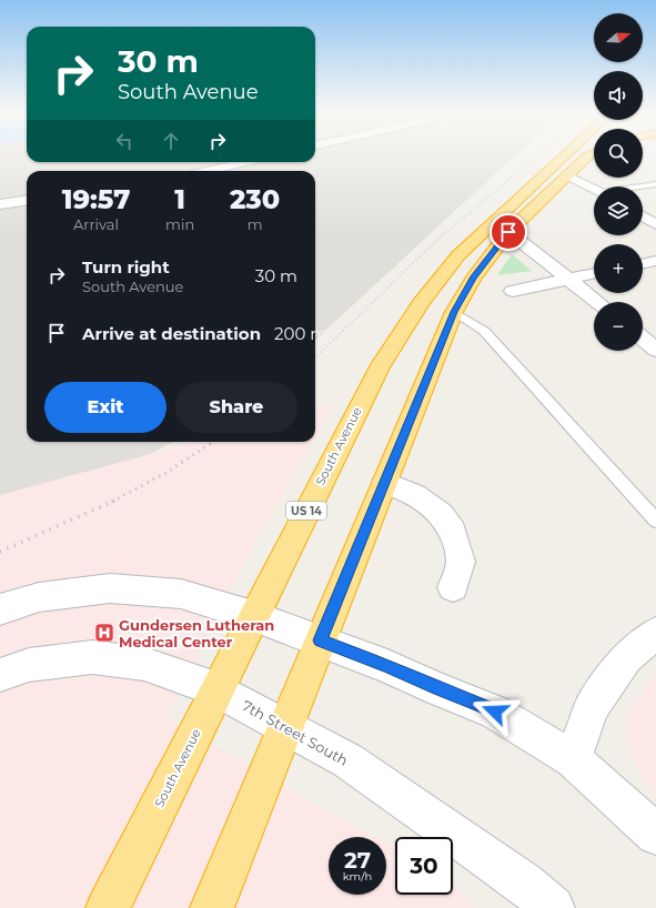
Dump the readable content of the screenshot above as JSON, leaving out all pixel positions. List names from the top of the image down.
{
  "streets": {
    "highway": ["South Avenue", "US 14"],
    "street": ["7th Street South"]
  },
  "crossings": [
    ["South Avenue", "7th Street South"]
  ],
  "places": {
    "hospital": ["Gundersen Lutheran Medical Center"]
  },
  "north": "right",
  "page": {
    "map_buttons": ["+", "−"],
    "turn": ["30 m", "South Avenue"],
    "eta": [
      "19:57",
      "Arrival",
      "1",
      "min",
      "230",
      "m"
    ],
    "list": [
      {
        "name": "Turn right",
        "note": "South Avenue",
        "value": "30 m"
      },
      {
        "name": "Arrive at destination",
        "value": "200 m"
      }
    ],
    "buttons": ["Exit", "Share"],
    "speed": "27 km/h",
    "limit": "30"
  }
}
